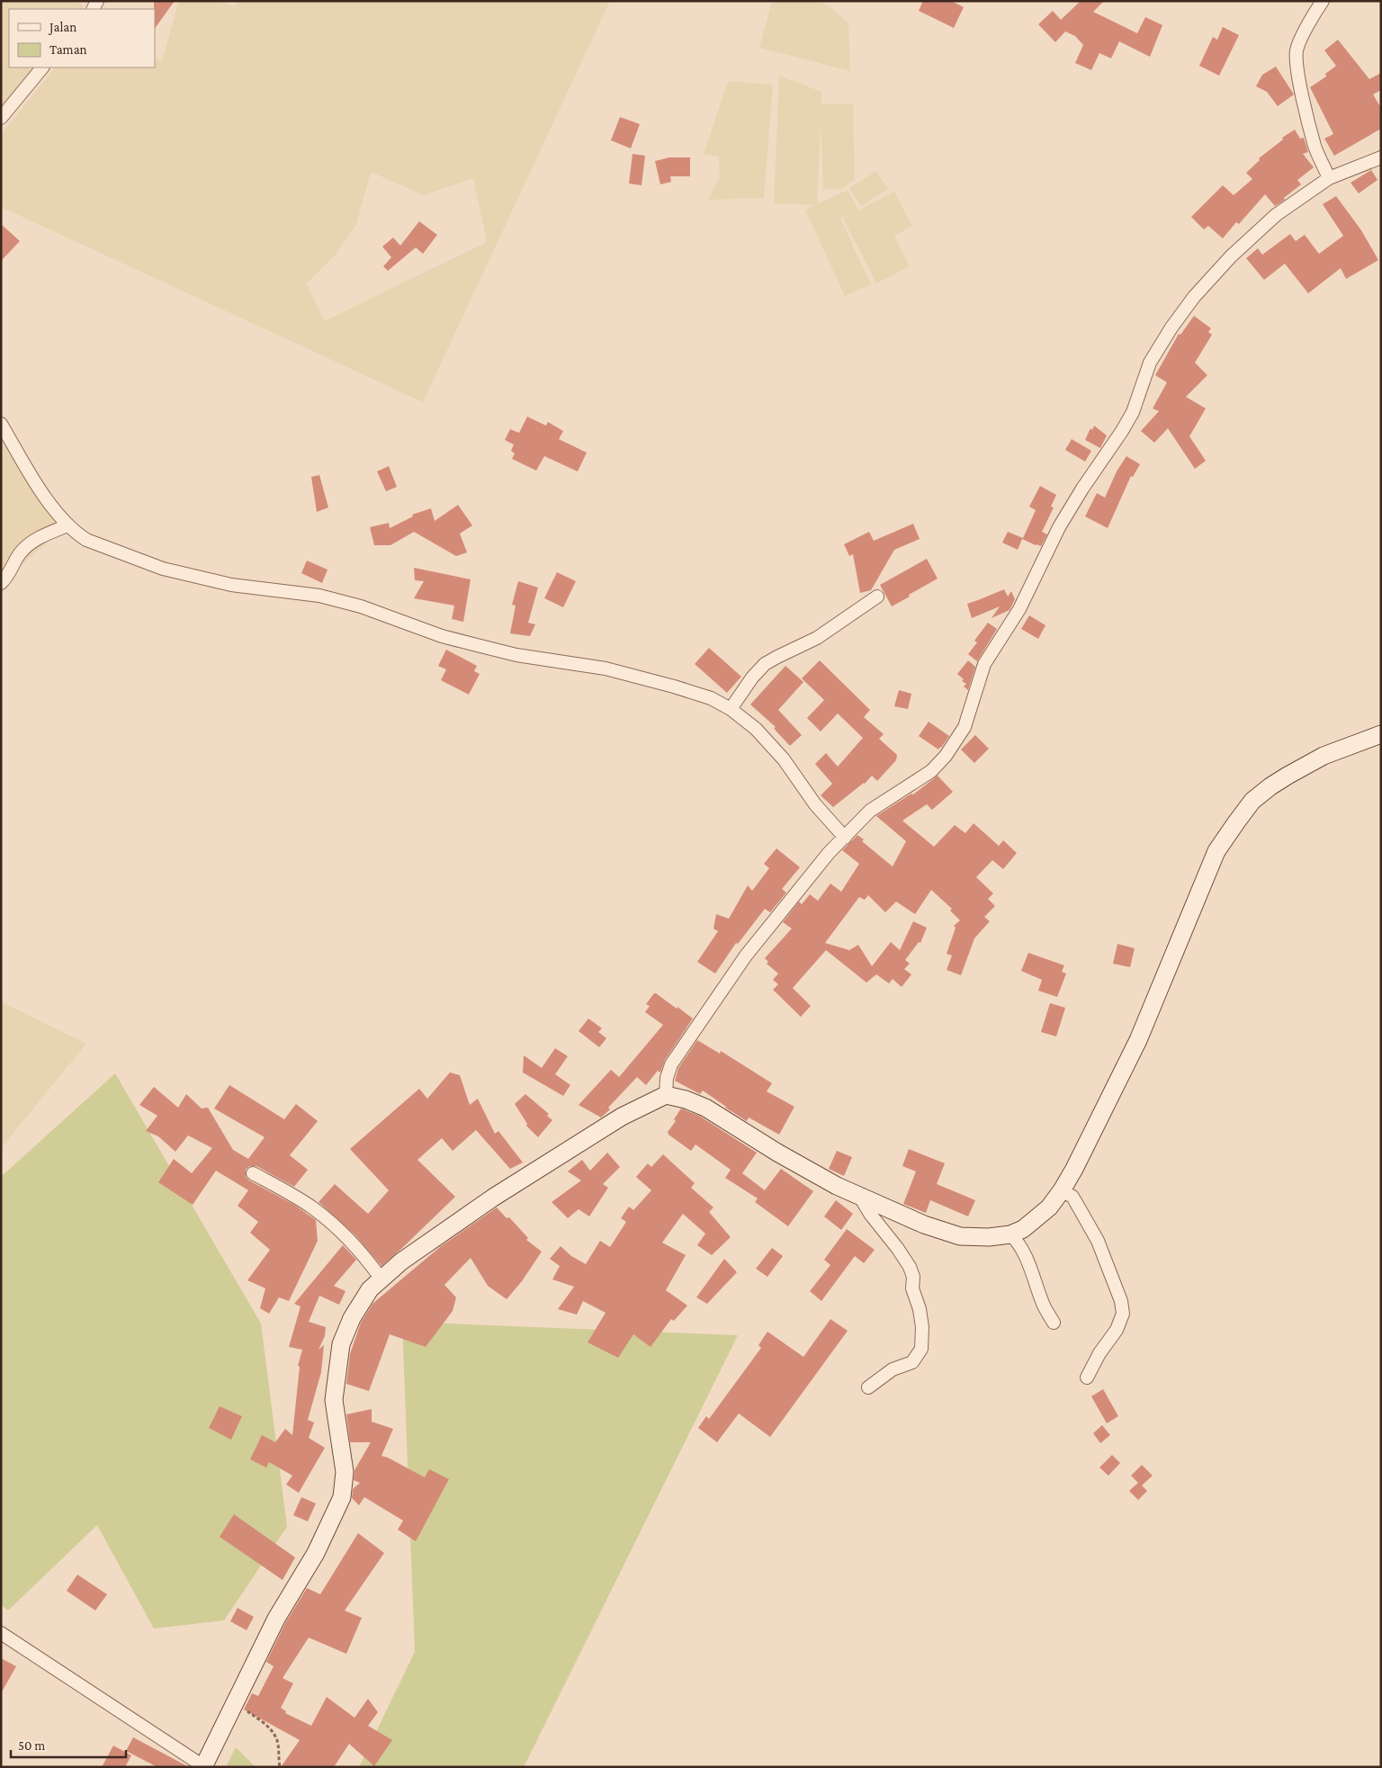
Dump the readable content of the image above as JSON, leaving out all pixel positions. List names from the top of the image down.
{
  "legend": ["Jalan", "Taman"],
  "scale_bar": "50 m"
}
